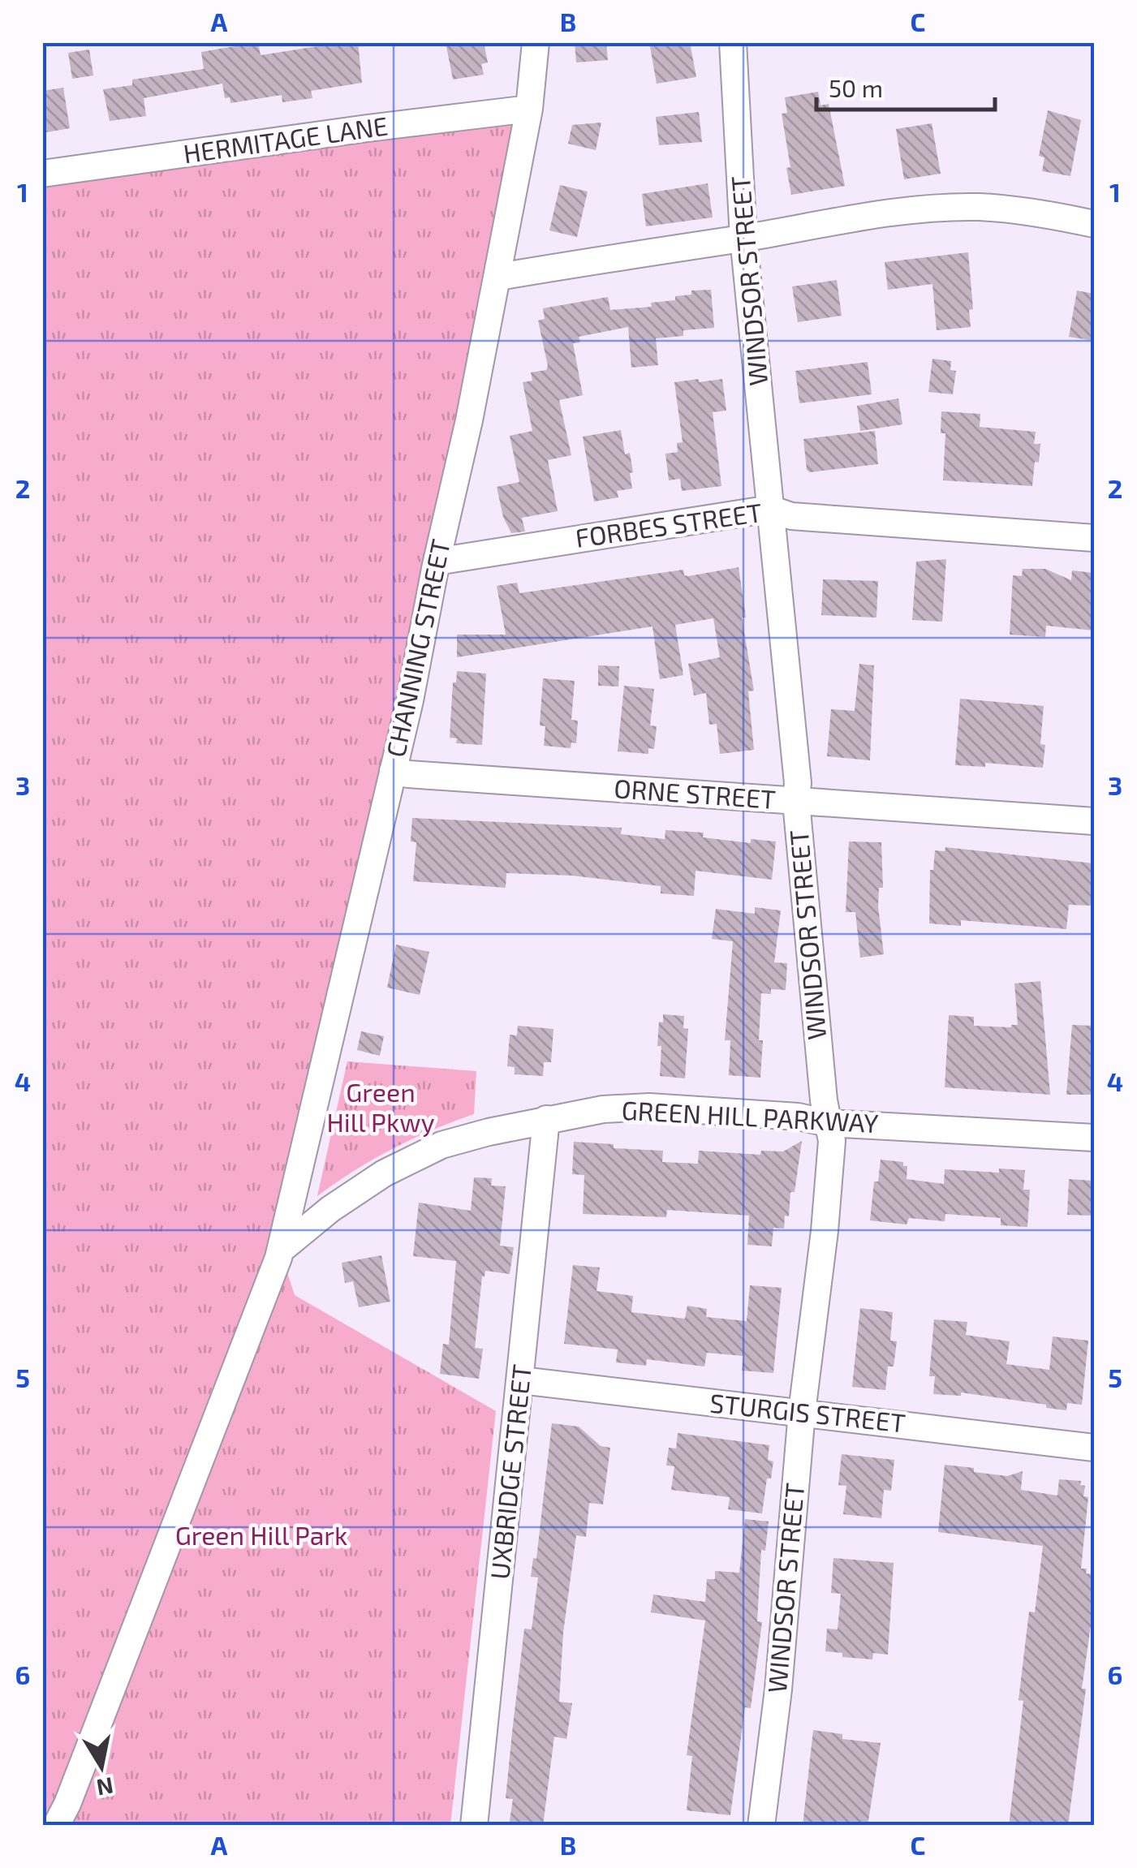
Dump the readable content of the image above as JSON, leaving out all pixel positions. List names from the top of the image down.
{
  "streets": {
    "street": [
      "HERMITAGE LANE",
      "WINDSOR STREET",
      "FORBES STREET",
      "CHANNING STREET",
      "ORNE STREET",
      "GREEN HILL PARKWAY",
      "STURGIS STREET",
      "UXBRIDGE STREET"
    ]
  },
  "crossings": [
    ["HERMITAGE LANE", "CHANNING STREET"],
    ["WINDSOR STREET", "FORBES STREET"],
    ["WINDSOR STREET", "ORNE STREET"],
    ["WINDSOR STREET", "GREEN HILL PARKWAY"],
    ["WINDSOR STREET", "STURGIS STREET"],
    ["FORBES STREET", "CHANNING STREET"],
    ["CHANNING STREET", "ORNE STREET"],
    ["CHANNING STREET", "GREEN HILL PARKWAY"],
    ["GREEN HILL PARKWAY", "UXBRIDGE STREET"],
    ["STURGIS STREET", "UXBRIDGE STREET"]
  ],
  "parks": ["Green Hill Pkwy", "Green Hill Park"],
  "scale_bar": "50 m",
  "north": "bottom",
  "grid": {
    "columns": ["A", "B", "C"],
    "rows": [
      "1",
      "2",
      "3",
      "4",
      "5",
      "6"
    ]
  }
}
